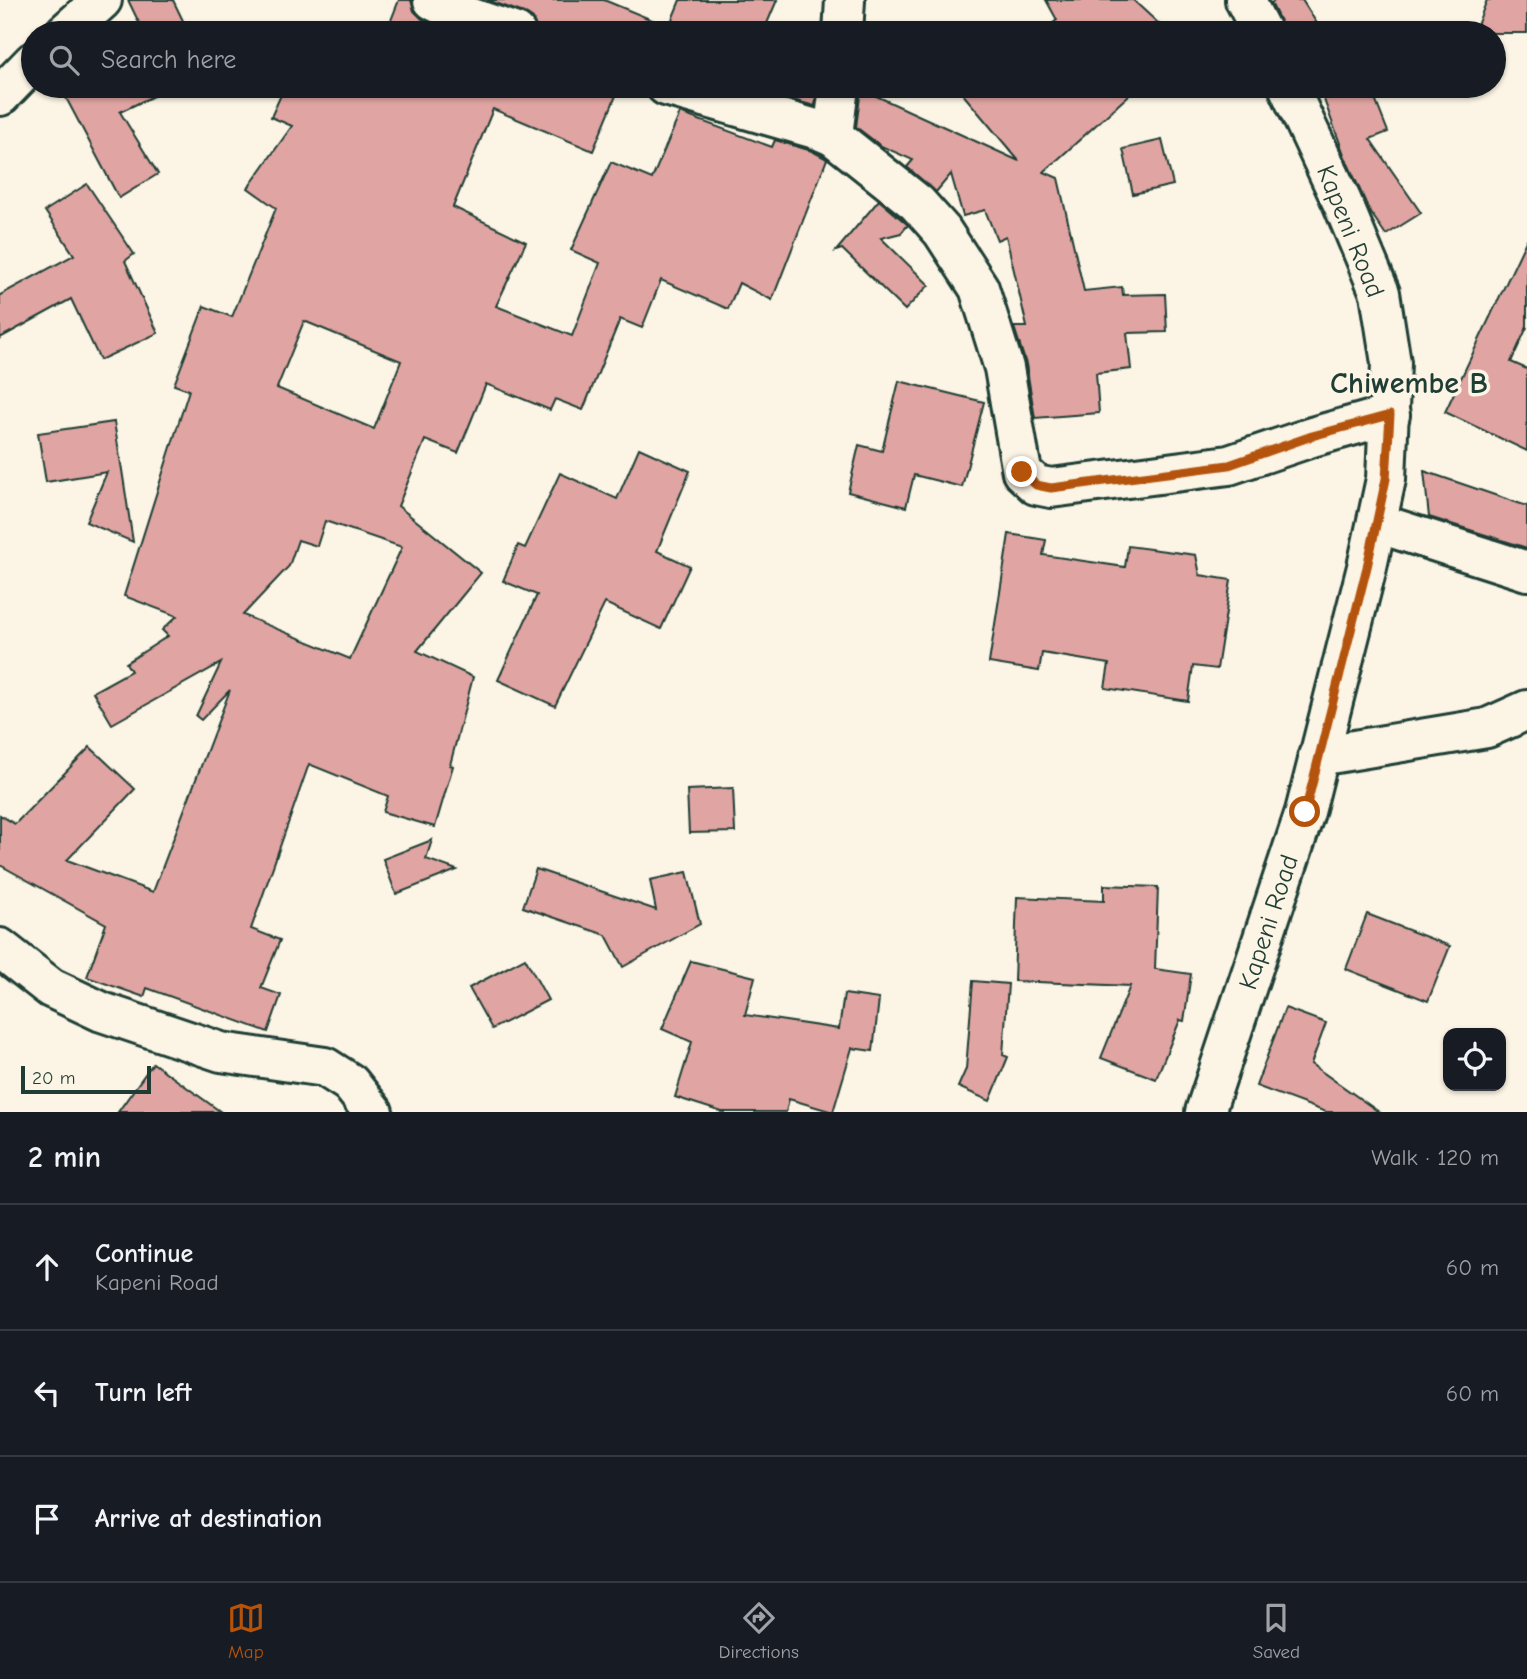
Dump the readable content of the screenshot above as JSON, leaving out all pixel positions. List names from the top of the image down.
{
  "streets": {
    "street": ["Kapeni Road"]
  },
  "districts": ["Chiwembe B"],
  "scale_bar": "20 m",
  "page": {
    "search": "Search here",
    "scale": "20 m",
    "heading": ["2 min", "Walk · 120 m"],
    "list": [
      ["Continue", "Kapeni Road", "60 m"],
      ["Turn left", "60 m"],
      "Arrive at destination"
    ],
    "nav": ["Map", "Directions", "Saved"]
  }
}
